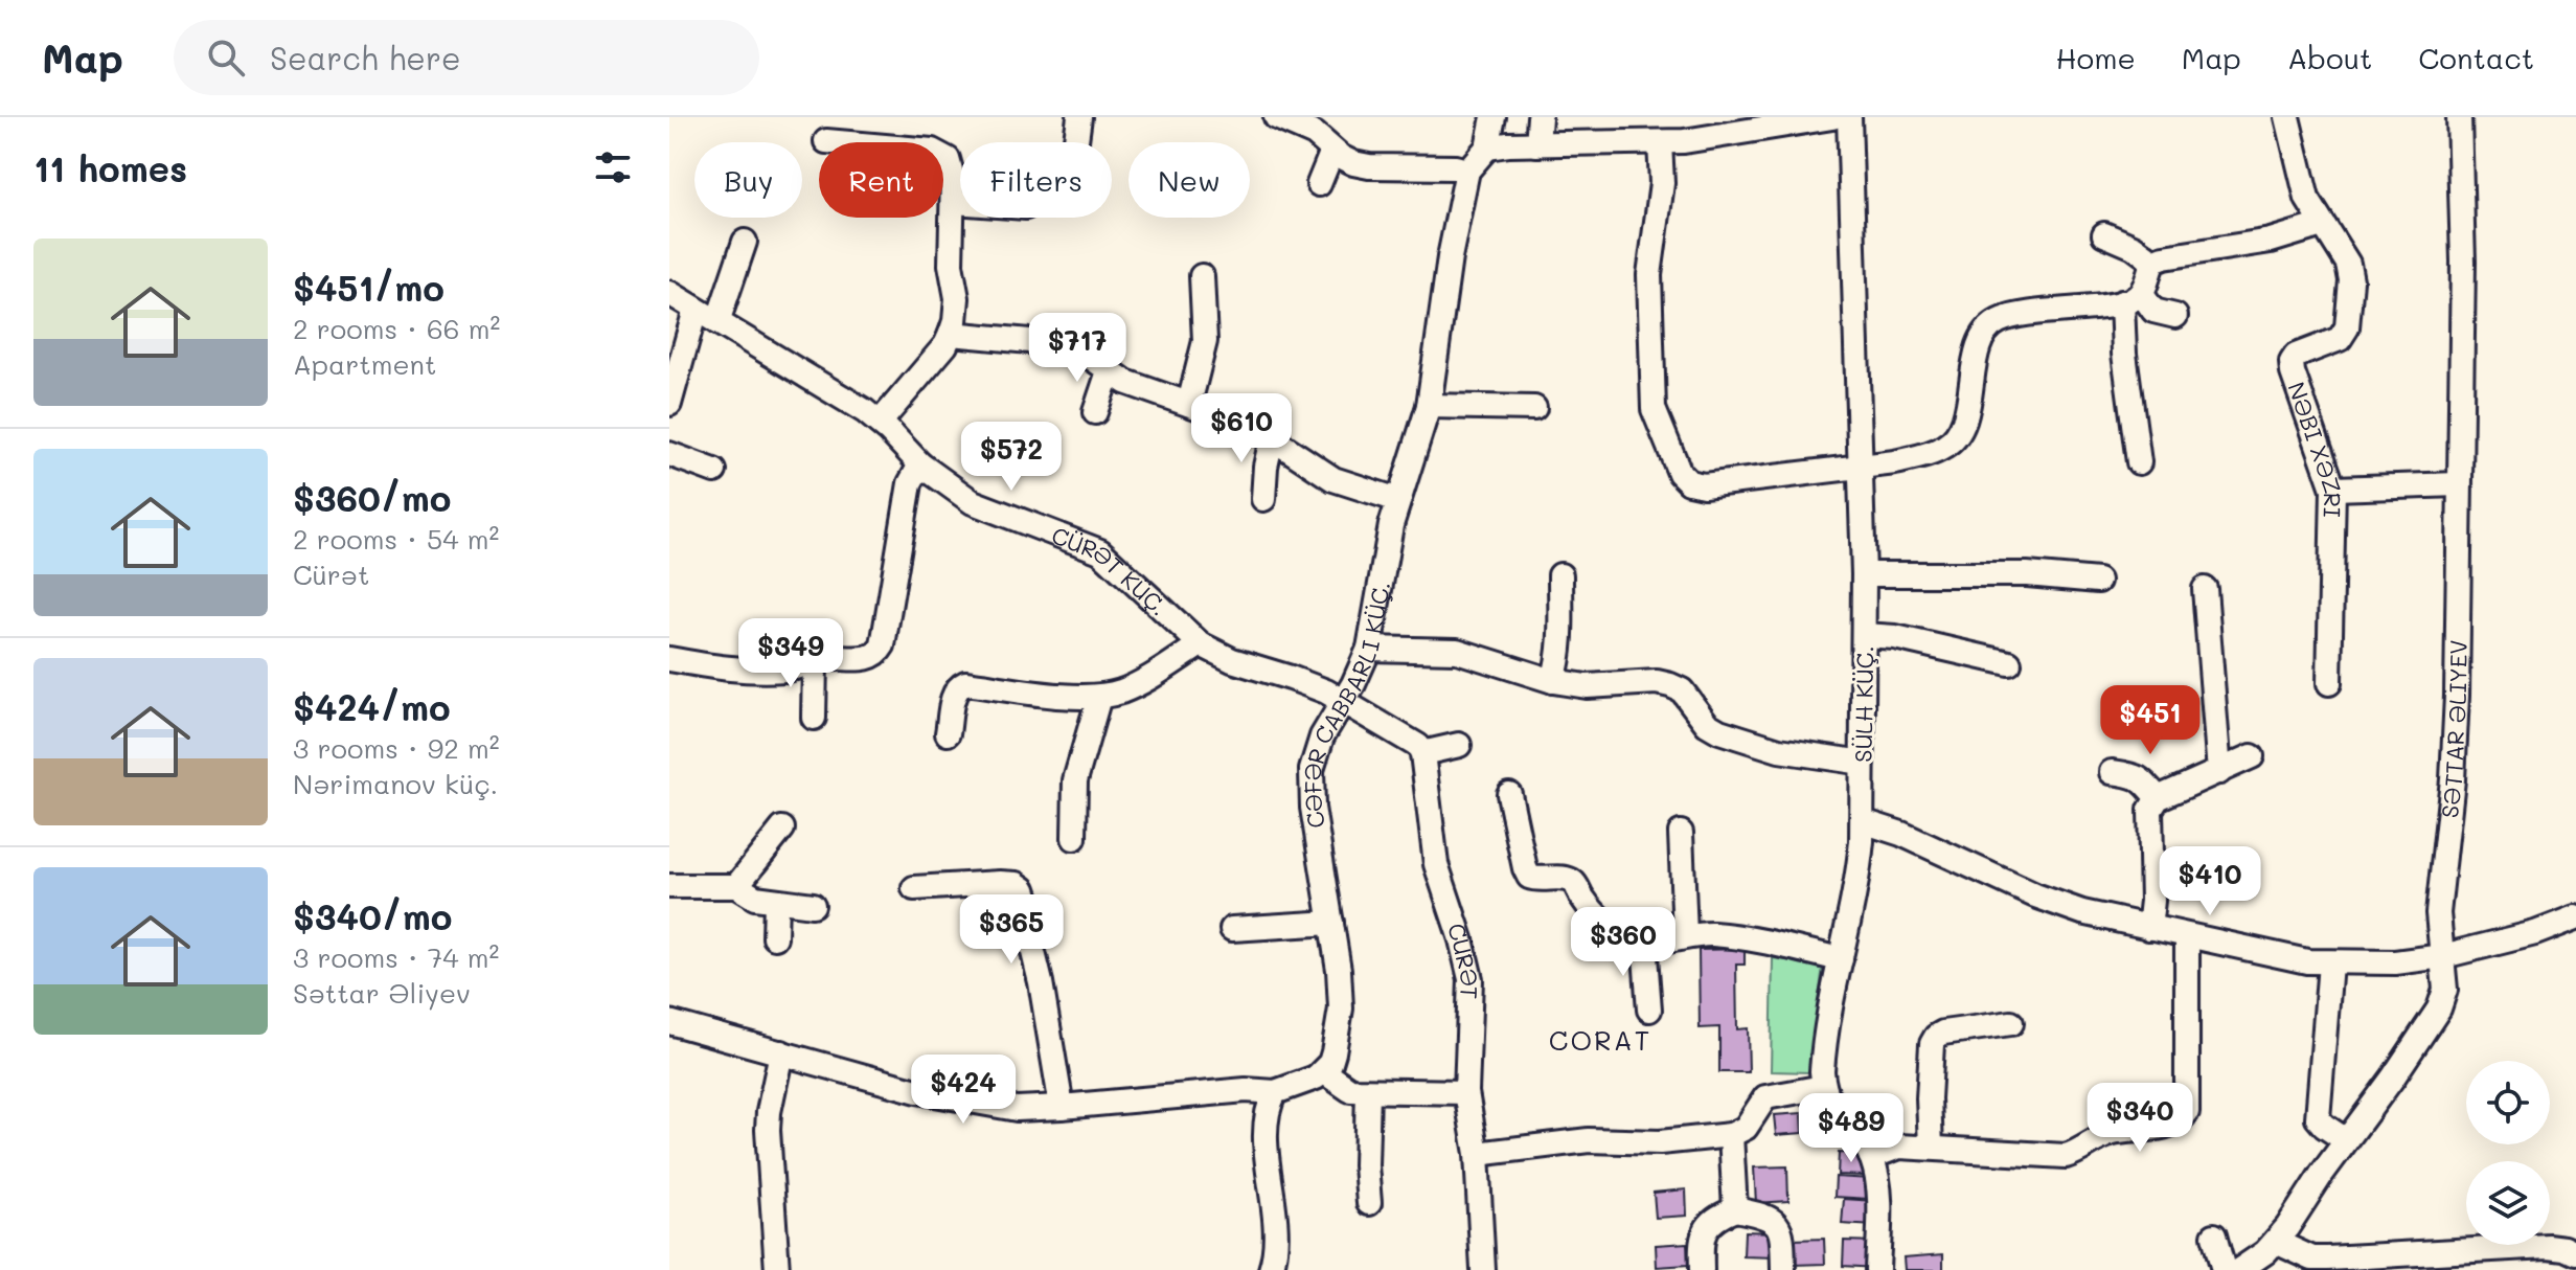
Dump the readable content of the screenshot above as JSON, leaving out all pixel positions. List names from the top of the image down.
{
  "streets": {
    "street": [
      "NƏBI XƏZRI",
      "CÜRƏT KÜÇ.",
      "SÜLH KÜÇ.",
      "SƏTTAR ƏLIYEV",
      "CÜRƏT"
    ]
  },
  "districts": ["CORAT"],
  "page": {
    "header": "Map",
    "search": "Search here",
    "nav": [
      "Home",
      "Map",
      "About",
      "Contact"
    ],
    "heading": "11 homes",
    "chip": [
      "Buy",
      "Rent",
      "Filters",
      "New"
    ],
    "list": [
      {
        "name": "$451/mo",
        "note": "2 rooms · 66 m² · Apartment"
      },
      {
        "name": "$360/mo",
        "note": "2 rooms · 54 m² · Cürət"
      },
      {
        "name": "$424/mo",
        "note": "3 rooms · 92 m² · Nərimanov küç."
      },
      {
        "name": "$340/mo",
        "note": "3 rooms · 74 m² · Səttar Əliyev"
      }
    ],
    "price": [
      "$717",
      "$610",
      "$572",
      "$349",
      "$451",
      "$410",
      "$365",
      "$360",
      "$424",
      "$340",
      "$489"
    ]
  }
}
